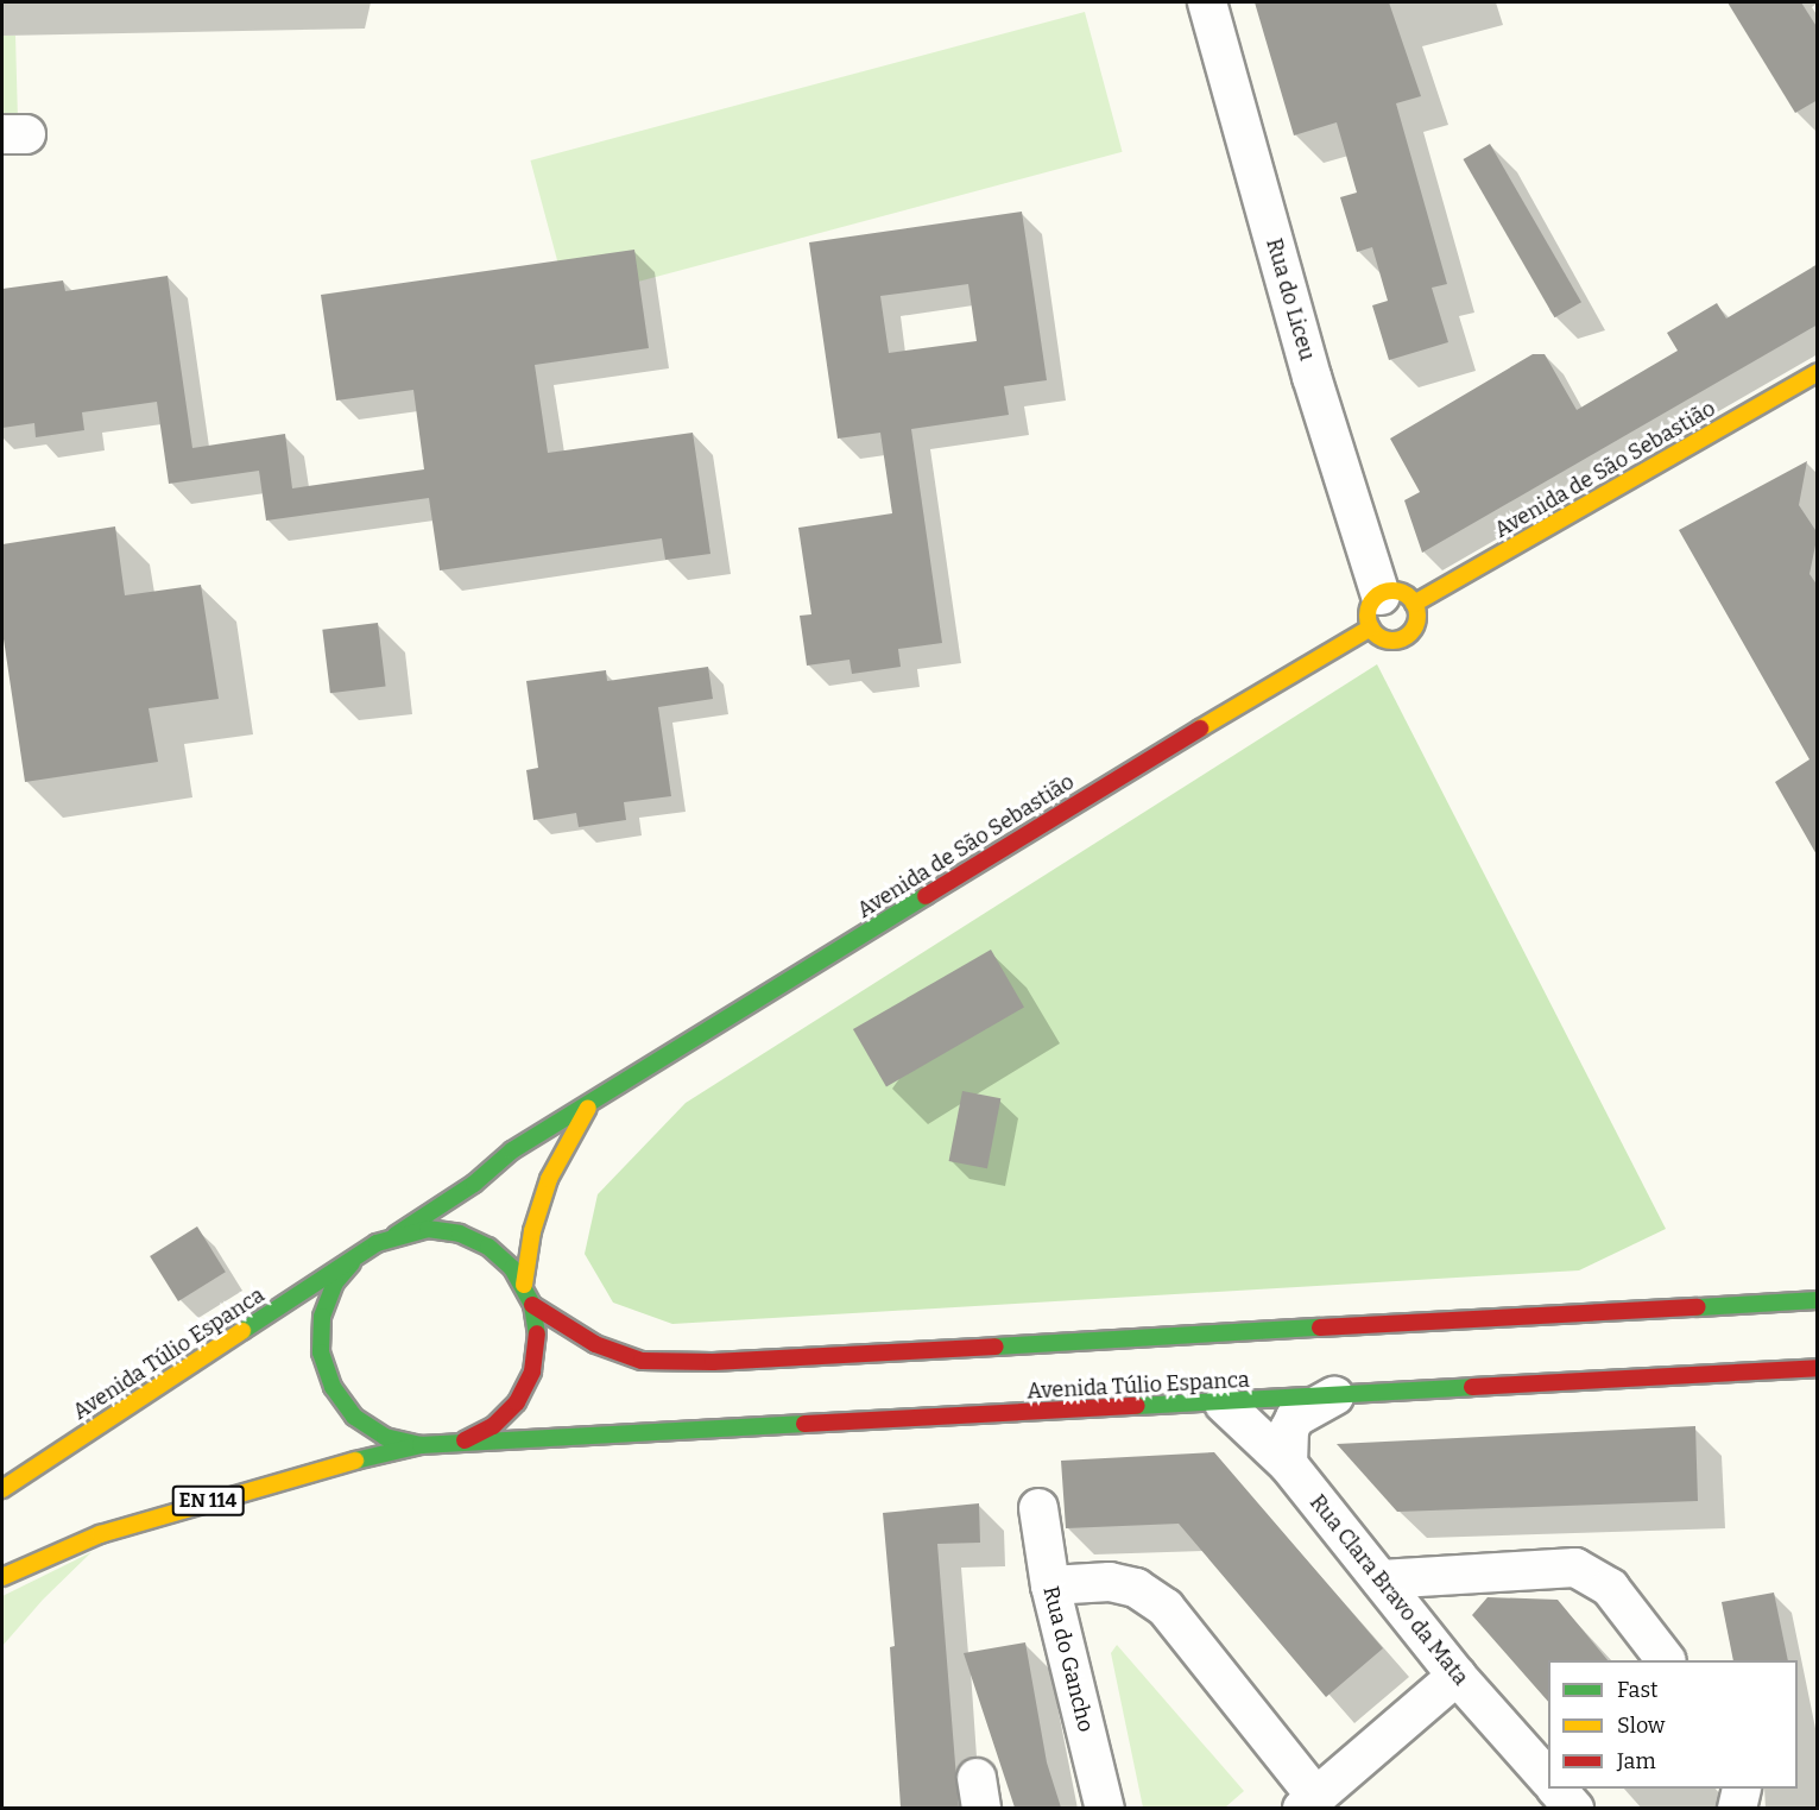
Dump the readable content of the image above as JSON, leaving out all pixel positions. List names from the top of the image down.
{
  "streets": {
    "main road": ["Avenida de São Sebastião", "Avenida Túlio Espanca", "EN 114"],
    "street": ["Rua do Liceu", "Rua Clara Bravo da Mata", "Rua do Gancho"]
  },
  "crossings": [
    ["Rua do Liceu", "Avenida de São Sebastião"],
    ["Avenida de São Sebastião", "Avenida Túlio Espanca"],
    ["Avenida Túlio Espanca", "Rua Clara Bravo da Mata"]
  ],
  "legend": ["Fast", "Slow", "Jam"]
}
